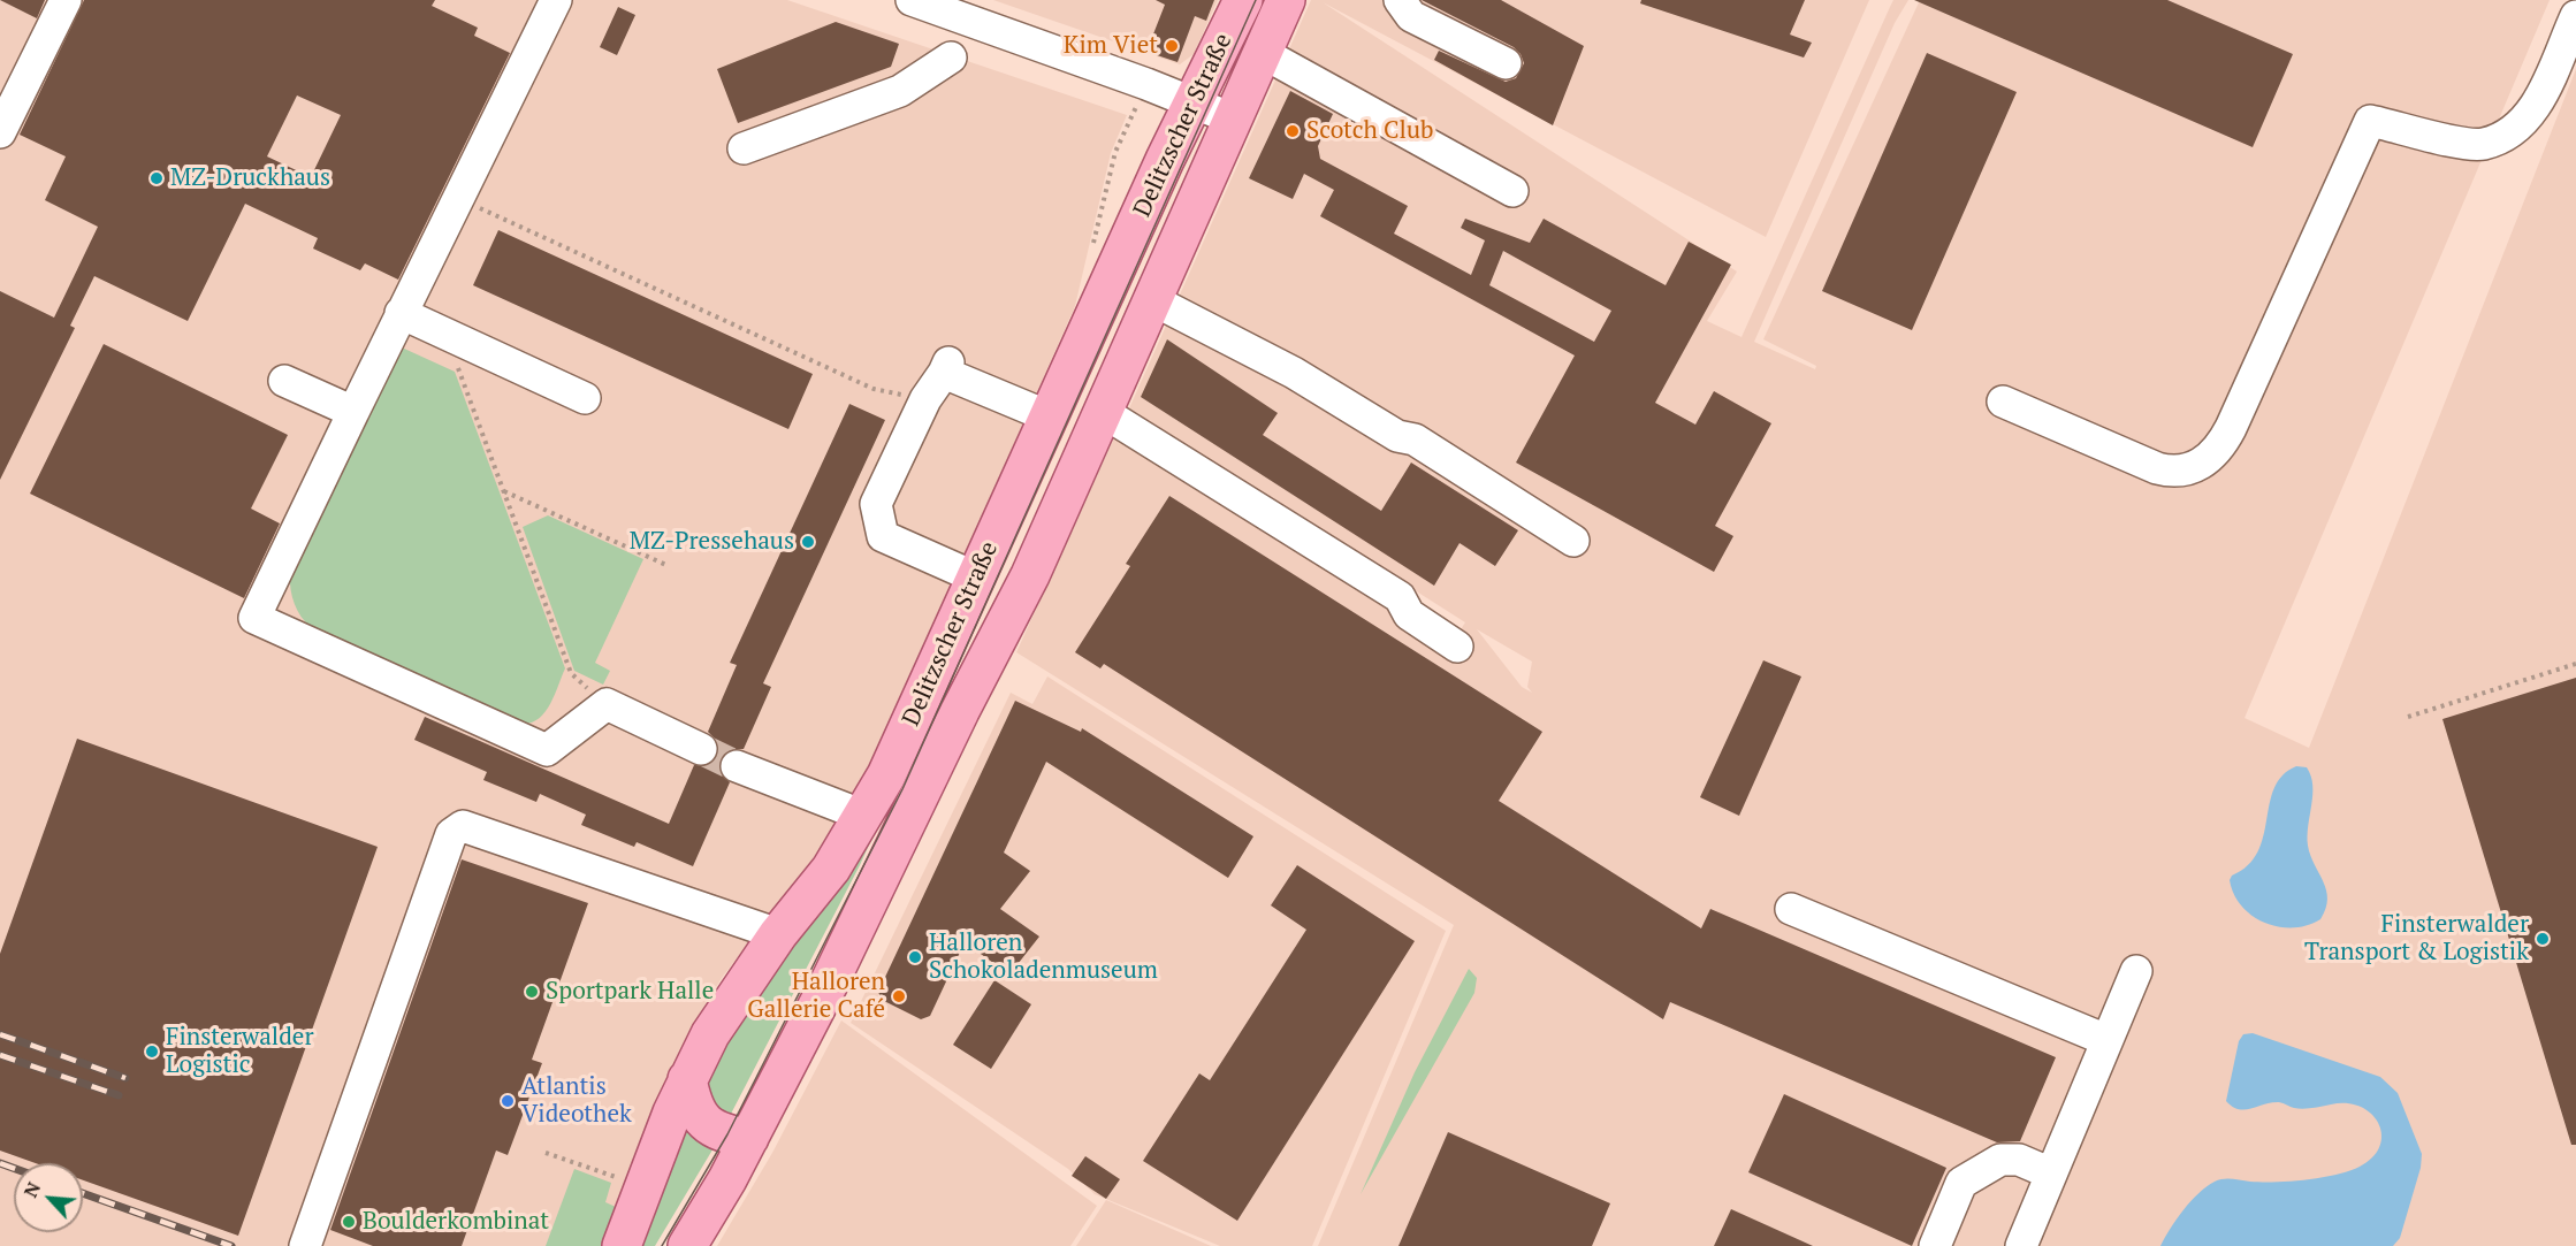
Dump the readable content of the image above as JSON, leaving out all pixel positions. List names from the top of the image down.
{
  "streets": {
    "main road": ["Delitzscher Straße"]
  },
  "places": [
    "Kim Viet",
    "Scotch Club",
    "MZ-Druckhaus",
    "MZ-Pressehaus",
    "Finsterwalder Transport & Logistik",
    "Halloren Schokoladenmuseum",
    "Sportpark Halle",
    "Halloren Gallerie Café",
    "Finsterwalder Logistic",
    "Atlantis Videothek",
    "Boulderkombinat"
  ],
  "north": "top left"
}
